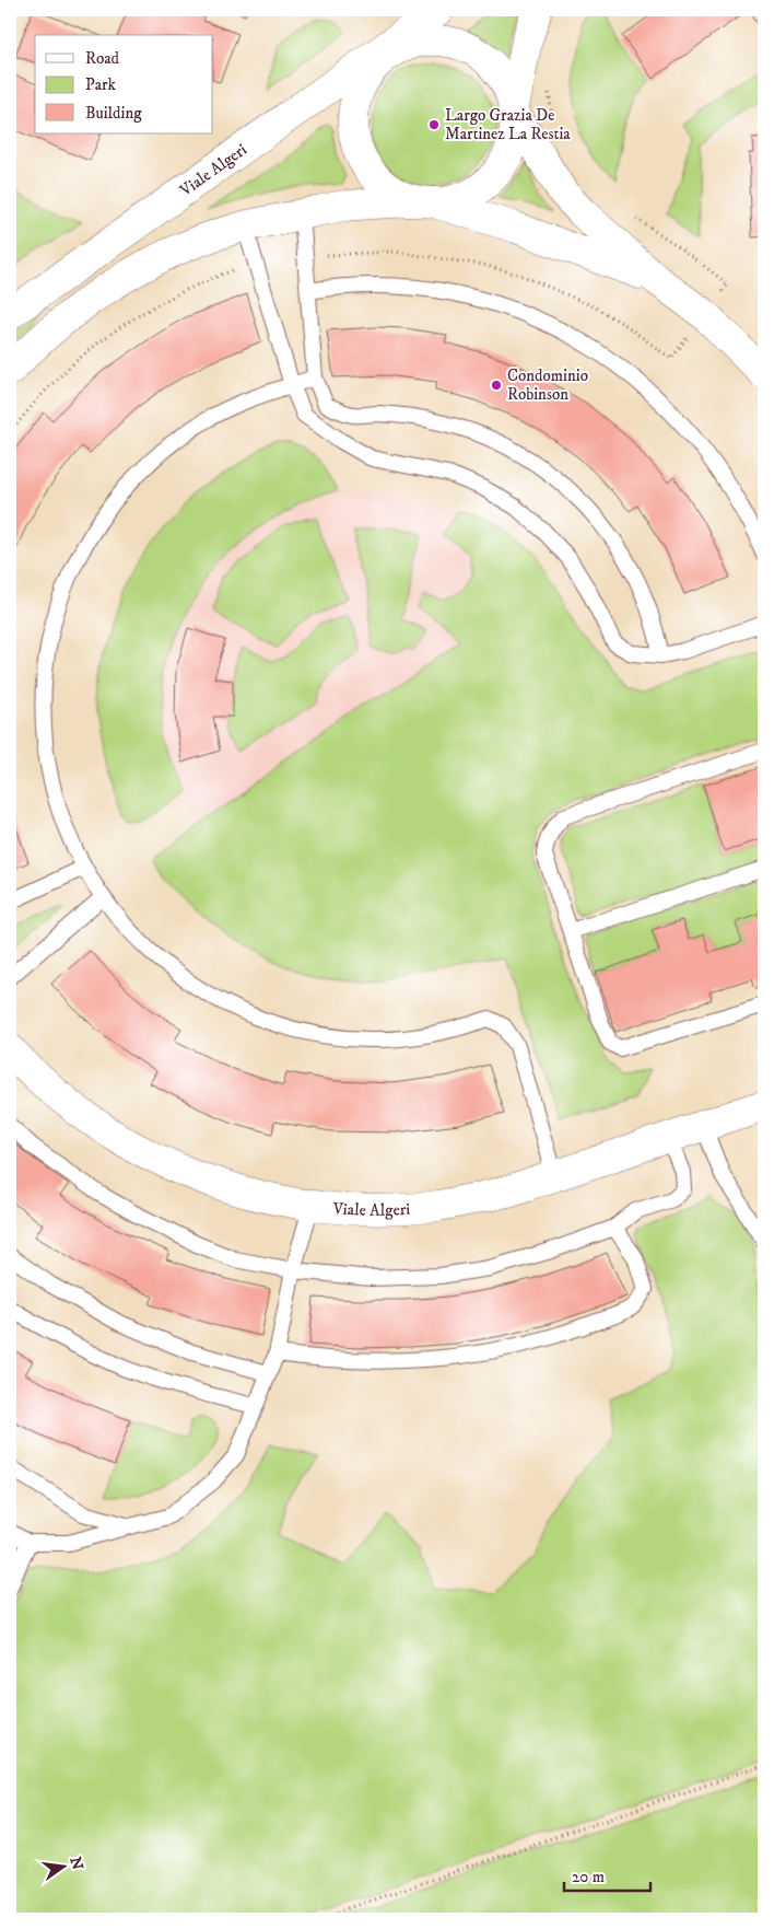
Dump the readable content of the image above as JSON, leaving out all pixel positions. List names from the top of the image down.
{
  "streets": {
    "street": ["Viale Algeri"]
  },
  "places": ["Largo Grazia De Martinez La Restia", "Condominio Robinson"],
  "legend": ["Road", "Park", "Building"],
  "scale_bar": "20 m",
  "north": "right"
}
